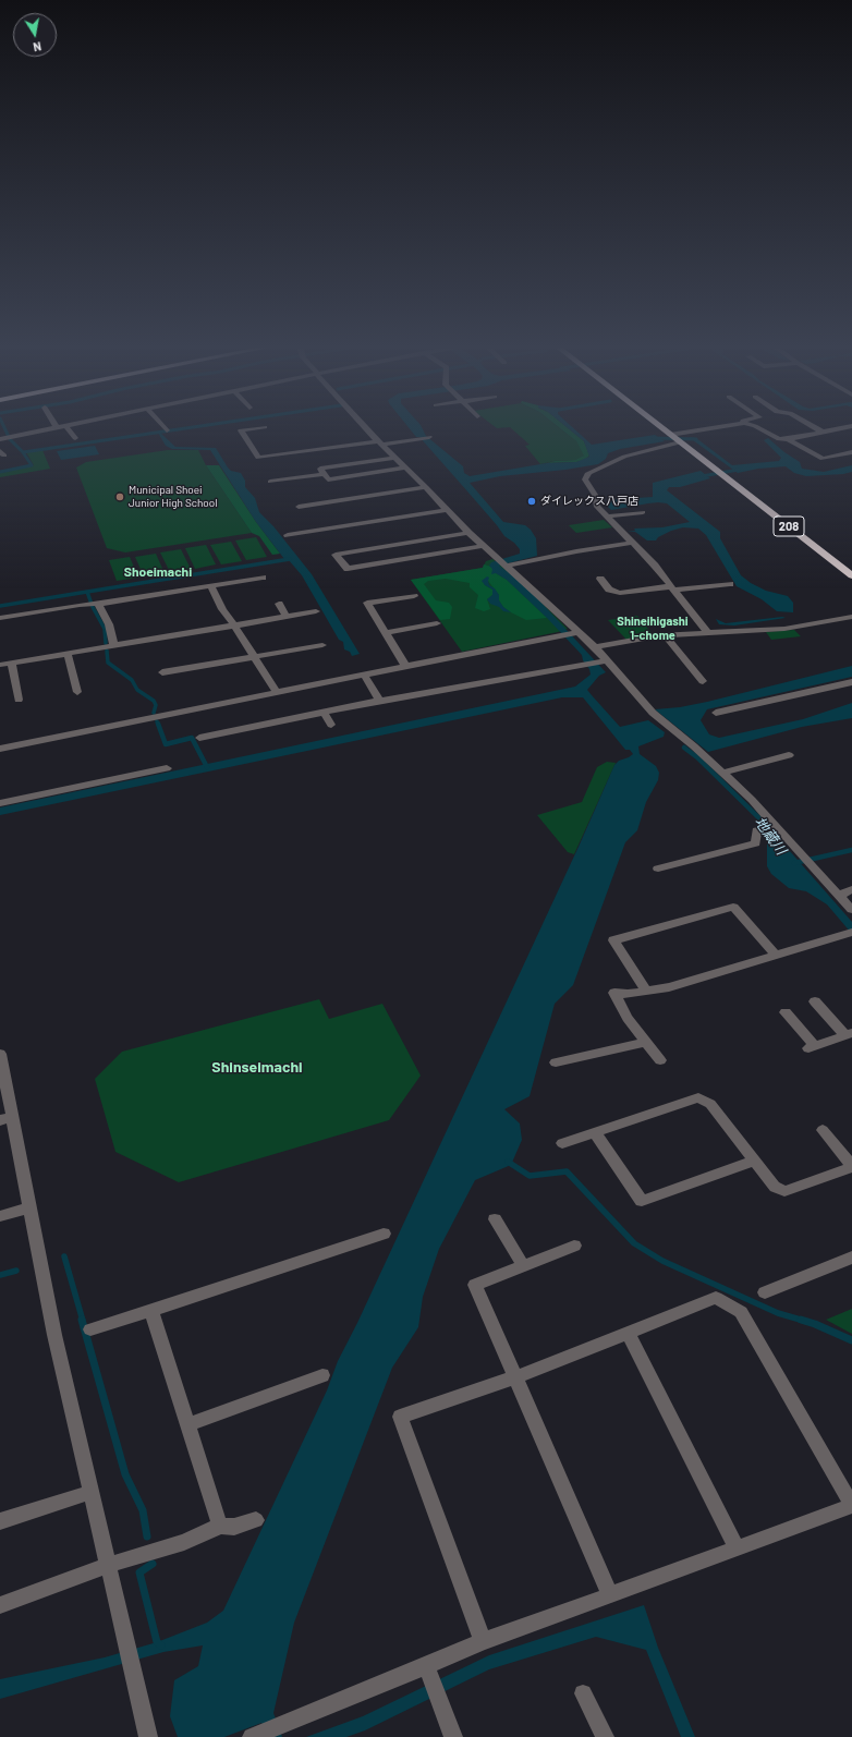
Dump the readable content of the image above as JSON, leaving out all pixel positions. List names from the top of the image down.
{
  "streets": {
    "highway": ["208"]
  },
  "districts": ["Shoeimachi", "Shineihigashi 1-chome", "Shinseimachi"],
  "water": ["地蔵川"],
  "places": ["Municipal Shoei Junior High School", "ダイレックス八戸店"],
  "north": "bottom"
}
